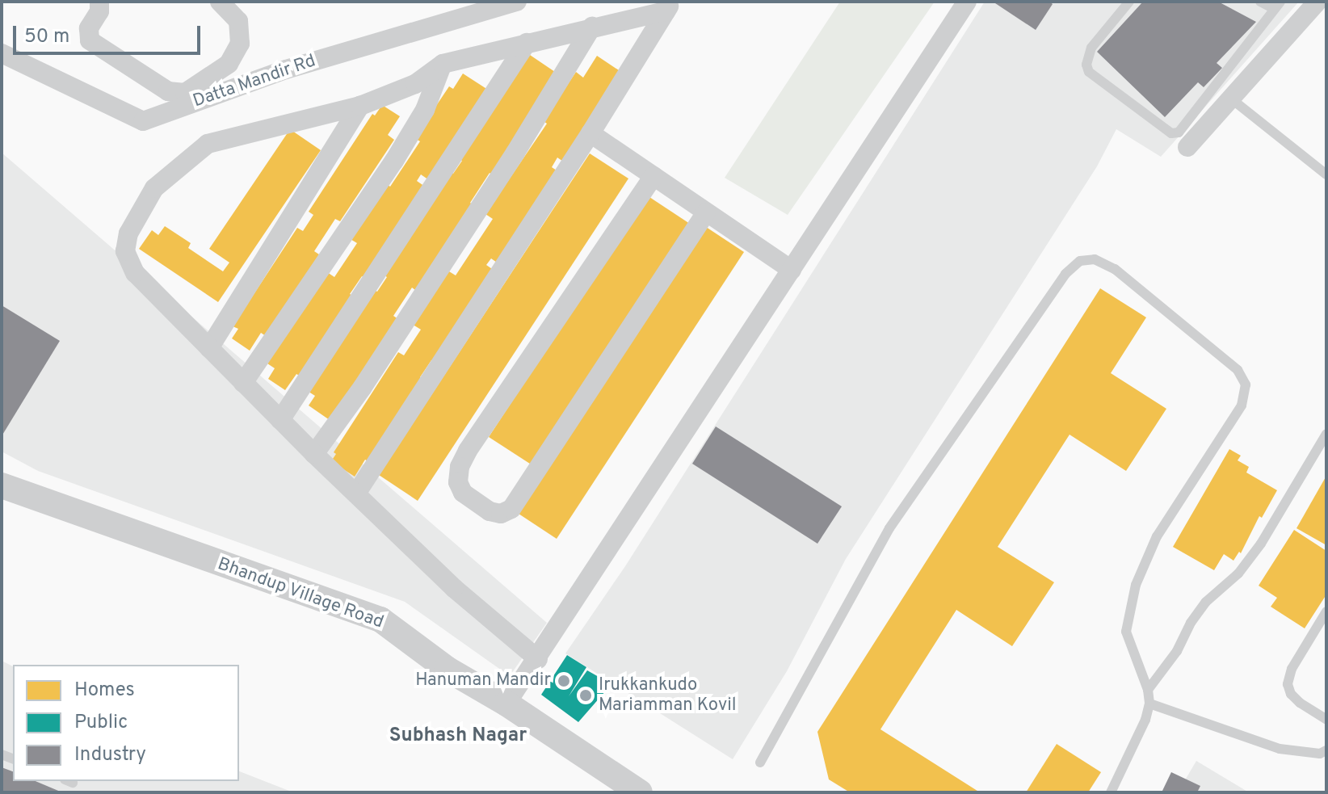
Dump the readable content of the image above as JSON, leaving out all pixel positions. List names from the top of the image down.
{
  "streets": {
    "street": ["Datta Mandir Rd", "Bhandup Village Road"]
  },
  "districts": ["Subhash Nagar"],
  "places": ["Hanuman Mandir", "Irukkankudo Mariamman Kovil"],
  "legend": ["Homes", "Public", "Industry"],
  "scale_bar": "50 m"
}
